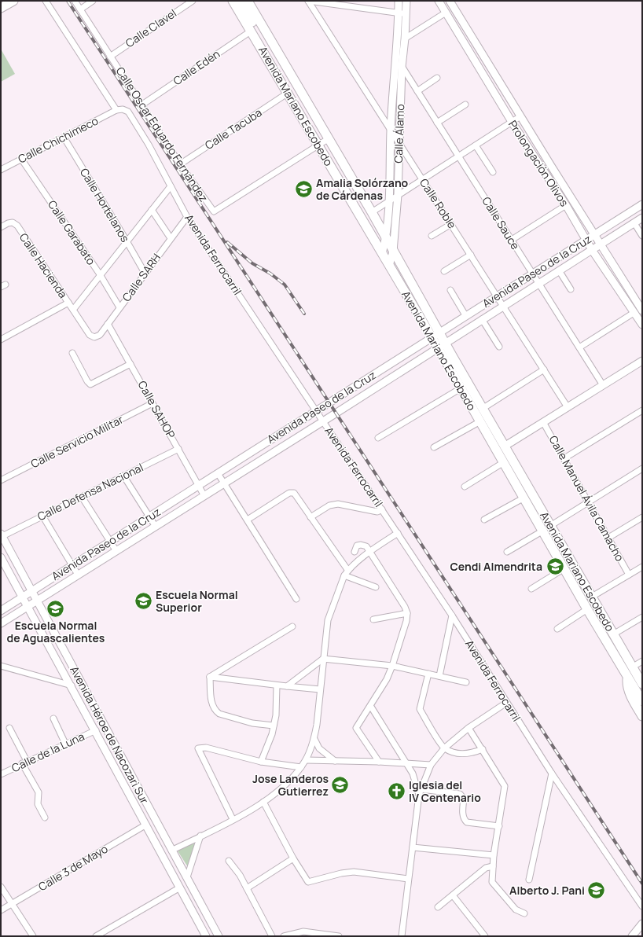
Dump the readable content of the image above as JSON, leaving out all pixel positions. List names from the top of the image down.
{
  "streets": {
    "main road": [
      "Avenida Mariano Escobedo",
      "Calle Álamo",
      "Prolongación Olivos",
      "Avenida Paseo de la Cruz",
      "Avenida Héroe de Nacozari Sur"
    ],
    "street": [
      "Calle Clavel",
      "Calle Edén",
      "Calle Tacuba",
      "Calle Oscar Eduardo Fernández",
      "Calle Chichimeco",
      "Calle Roble",
      "Calle Hortelanos",
      "Calle Sauce",
      "Calle Garabato",
      "Avenida Ferrocarril",
      "Calle Hacienda",
      "Calle SARH",
      "Calle SAHOP",
      "Calle Servicio Militar",
      "Calle Defensa Nacional",
      "Calle Manuel Ávila Camacho",
      "Calle de la Luna",
      "Calle 3 de Mayo"
    ]
  },
  "crossings": [
    ["Calle Clavel", "Calle Oscar Eduardo Fernández"],
    ["Calle Edén", "Avenida Mariano Escobedo"],
    ["Calle Edén", "Calle Oscar Eduardo Fernández"],
    ["Avenida Mariano Escobedo", "Calle Tacuba"],
    ["Avenida Mariano Escobedo", "Calle Álamo"],
    ["Avenida Mariano Escobedo", "Calle Oscar Eduardo Fernández"],
    ["Avenida Mariano Escobedo", "Avenida Paseo de la Cruz"],
    ["Calle Tacuba", "Calle Oscar Eduardo Fernández"],
    ["Calle Álamo", "Calle Roble"],
    ["Calle Álamo", "Calle Sauce"],
    ["Calle Chichimeco", "Calle Hortelanos"],
    ["Calle Chichimeco", "Calle Garabato"],
    ["Calle Chichimeco", "Avenida Ferrocarril"],
    ["Prolongación Olivos", "Avenida Paseo de la Cruz"],
    ["Calle Roble", "Avenida Paseo de la Cruz"],
    ["Calle Hortelanos", "Calle SARH"],
    ["Calle Sauce", "Avenida Paseo de la Cruz"],
    ["Calle Garabato", "Calle SARH"],
    ["Avenida Ferrocarril", "Avenida Paseo de la Cruz"],
    ["Avenida Ferrocarril", "Calle SARH"],
    ["Calle Hacienda", "Calle SARH"],
    ["Avenida Paseo de la Cruz", "Calle SAHOP"],
    ["Avenida Paseo de la Cruz", "Avenida Héroe de Nacozari Sur"],
    ["Calle SARH", "Calle SAHOP"],
    ["Calle SAHOP", "Calle Servicio Militar"],
    ["Calle SAHOP", "Calle Defensa Nacional"],
    ["Calle Defensa Nacional", "Avenida Héroe de Nacozari Sur"],
    ["Avenida Héroe de Nacozari Sur", "Calle de la Luna"],
    ["Avenida Héroe de Nacozari Sur", "Calle 3 de Mayo"]
  ],
  "places": {
    "school or university": [
      "Amalia Solórzano de Cárdenas",
      "Cendi Almendrita",
      "Escuela Normal Superior",
      "Escuela Normal de Aguascalientes",
      "Jose Landeros Gutierrez",
      "Alberto J. Pani"
    ],
    "church": ["Iglesia del IV Centenario"]
  }
}
